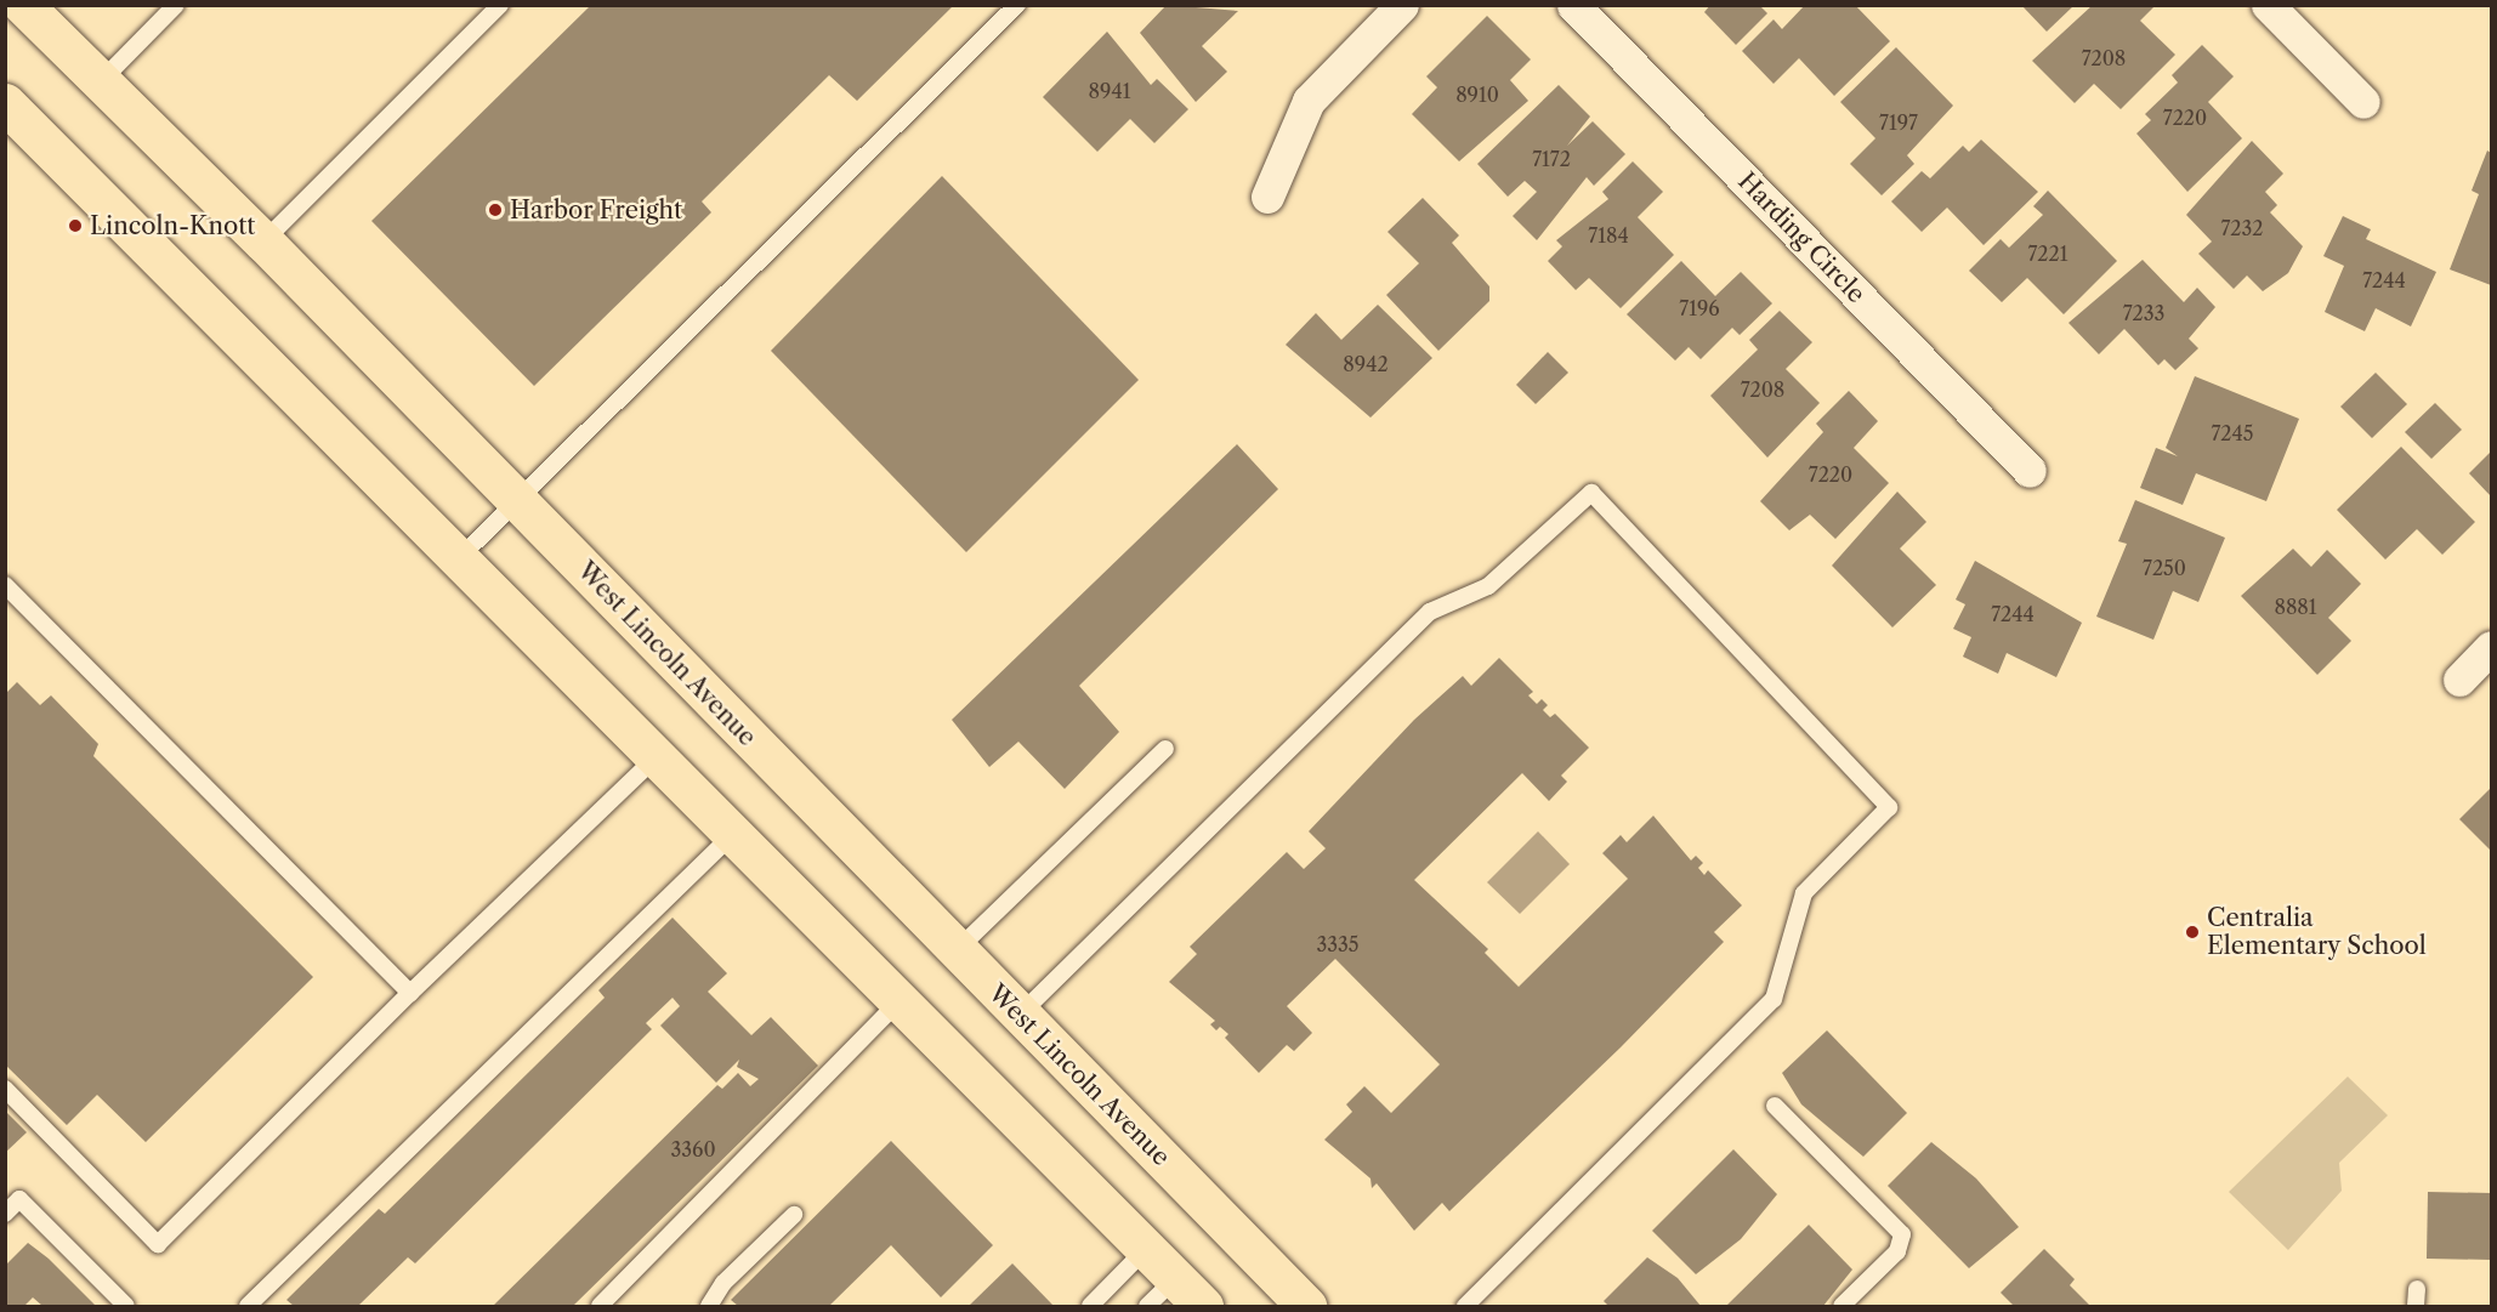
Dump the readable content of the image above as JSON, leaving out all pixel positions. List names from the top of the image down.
{
  "streets": {
    "main road": ["West Lincoln Avenue"],
    "street": ["Harding Circle"]
  },
  "places": ["Harbor Freight", "Lincoln-Knott", "Centralia Elementary School"],
  "house_numbers": [
    "7208",
    "8941",
    "8910",
    "7220",
    "7197",
    "7172",
    "7232",
    "7184",
    "7221",
    "7244",
    "7196",
    "7233",
    "8942",
    "7208",
    "7245",
    "7220",
    "7250",
    "8881",
    "7244",
    "3335",
    "3360"
  ]
}
